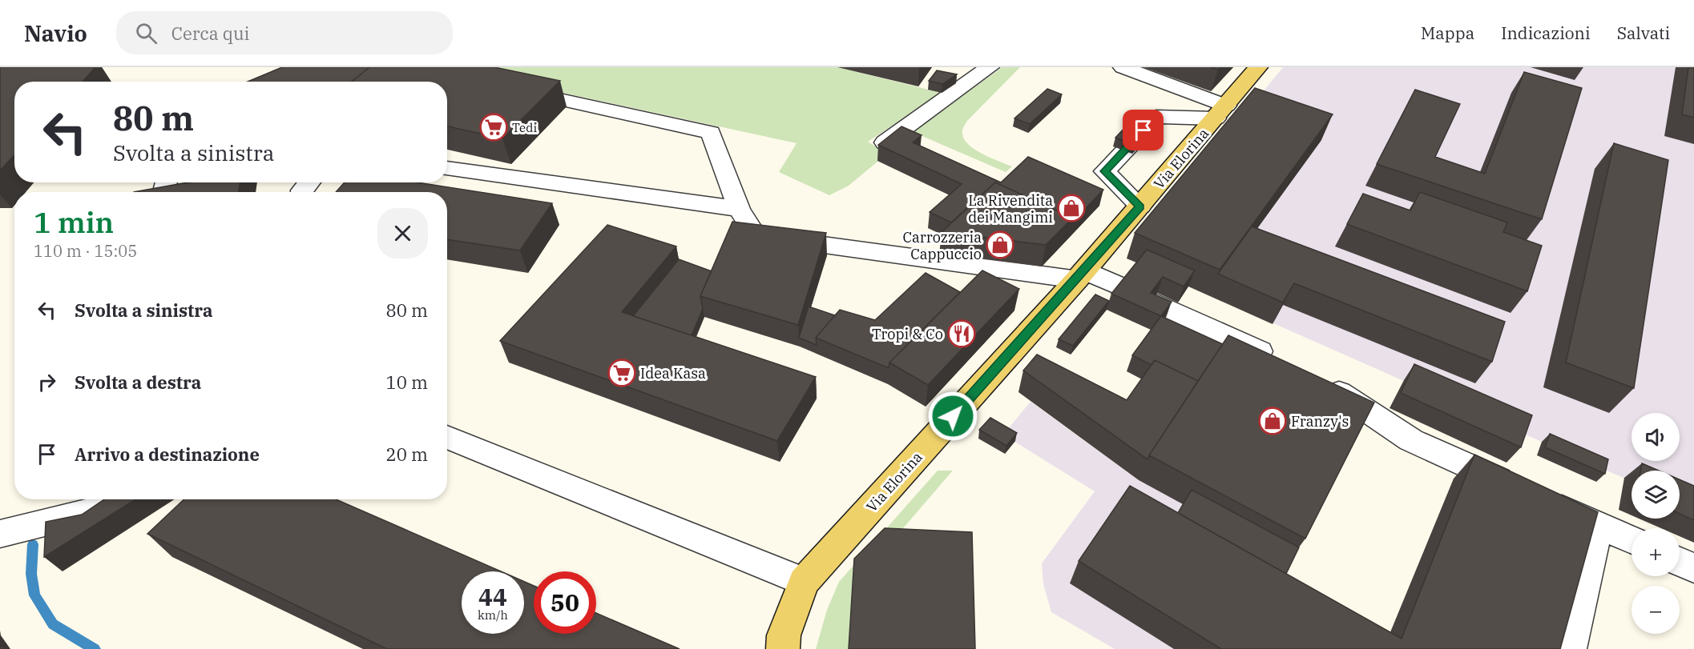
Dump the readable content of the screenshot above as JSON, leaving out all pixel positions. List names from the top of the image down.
{
  "streets": {
    "main road": ["Via Elorina"]
  },
  "places": {
    "supermarket": ["Tedi", "Idea Kasa"],
    "shop": ["La Rivendita dei Mangimi", "Carrozzeria Cappuccio", "Franzy's"],
    "restaurant": ["Tropi & Co"]
  },
  "page": {
    "header": "Navio",
    "search": "Cerca qui",
    "nav": ["Mappa", "Indicazioni", "Salvati"],
    "turn": ["80 m", "Svolta a sinistra"],
    "heading": ["1 min", "110 m · 15:05"],
    "list": [
      {
        "name": "Svolta a sinistra",
        "value": "80 m"
      },
      {
        "name": "Svolta a destra",
        "value": "10 m"
      },
      {
        "name": "Arrivo a destinazione",
        "value": "20 m"
      }
    ],
    "map_buttons": ["+", "−"],
    "speed": "44 km/h",
    "limit": "50"
  }
}
